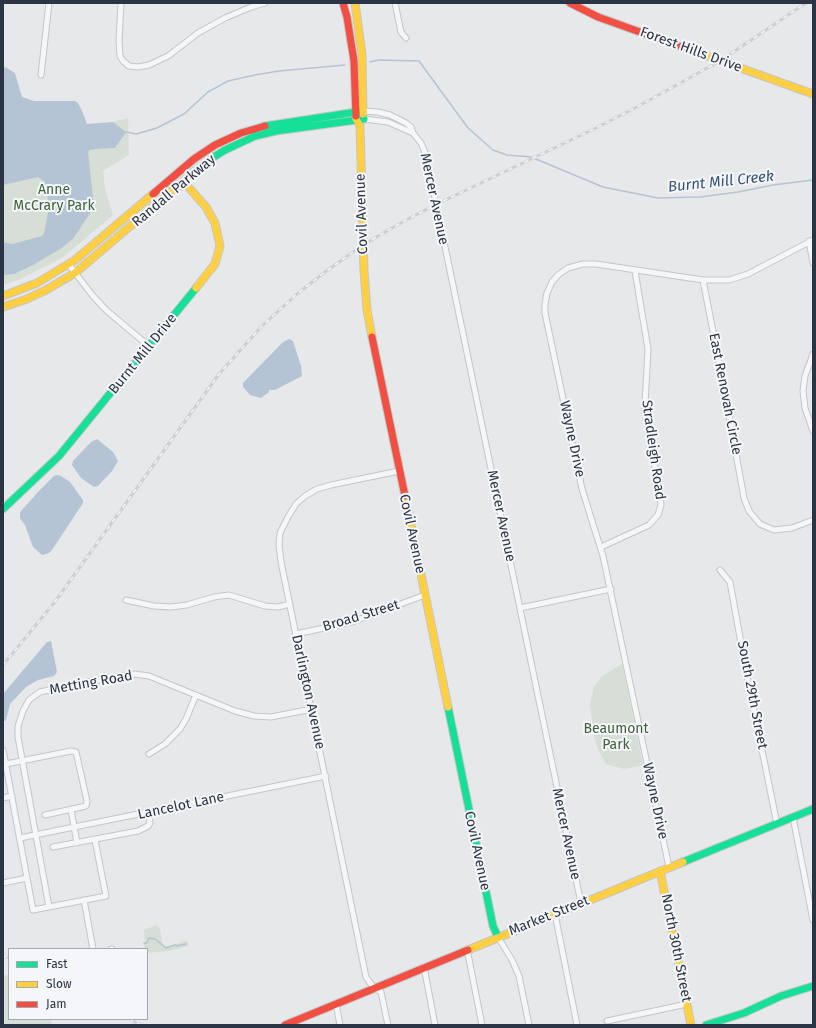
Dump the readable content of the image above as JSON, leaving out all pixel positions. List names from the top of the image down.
{
  "streets": {
    "main road": [
      "Forest Hills Drive",
      "Randall Parkway",
      "Covil Avenue",
      "Burnt Mill Drive",
      "Market Street",
      "North 30th Street"
    ],
    "street": [
      "Mercer Avenue",
      "East Renovah Circle",
      "Wayne Drive",
      "Stradleigh Road",
      "Broad Street",
      "Metting Road",
      "Darlington Avenue",
      "South 29th Street",
      "Lancelot Lane"
    ]
  },
  "crossings": [
    ["Randall Parkway", "Mercer Avenue"],
    ["Randall Parkway", "Covil Avenue"],
    ["Randall Parkway", "Burnt Mill Drive"],
    ["Mercer Avenue", "Covil Avenue"],
    ["Mercer Avenue", "Market Street"],
    ["Covil Avenue", "Broad Street"],
    ["Covil Avenue", "Darlington Avenue"],
    ["Covil Avenue", "Market Street"],
    ["East Renovah Circle", "Wayne Drive"],
    ["Wayne Drive", "Stradleigh Road"],
    ["Wayne Drive", "Market Street"],
    ["Broad Street", "Darlington Avenue"],
    ["Metting Road", "Darlington Avenue"],
    ["Metting Road", "Lancelot Lane"],
    ["Darlington Avenue", "Lancelot Lane"],
    ["Darlington Avenue", "Market Street"],
    ["South 29th Street", "Market Street"],
    ["Market Street", "North 30th Street"]
  ],
  "water": ["Burnt Mill Creek"],
  "parks": ["Anne McCrary Park", "Beaumont Park"],
  "legend": ["Fast", "Slow", "Jam"]
}
